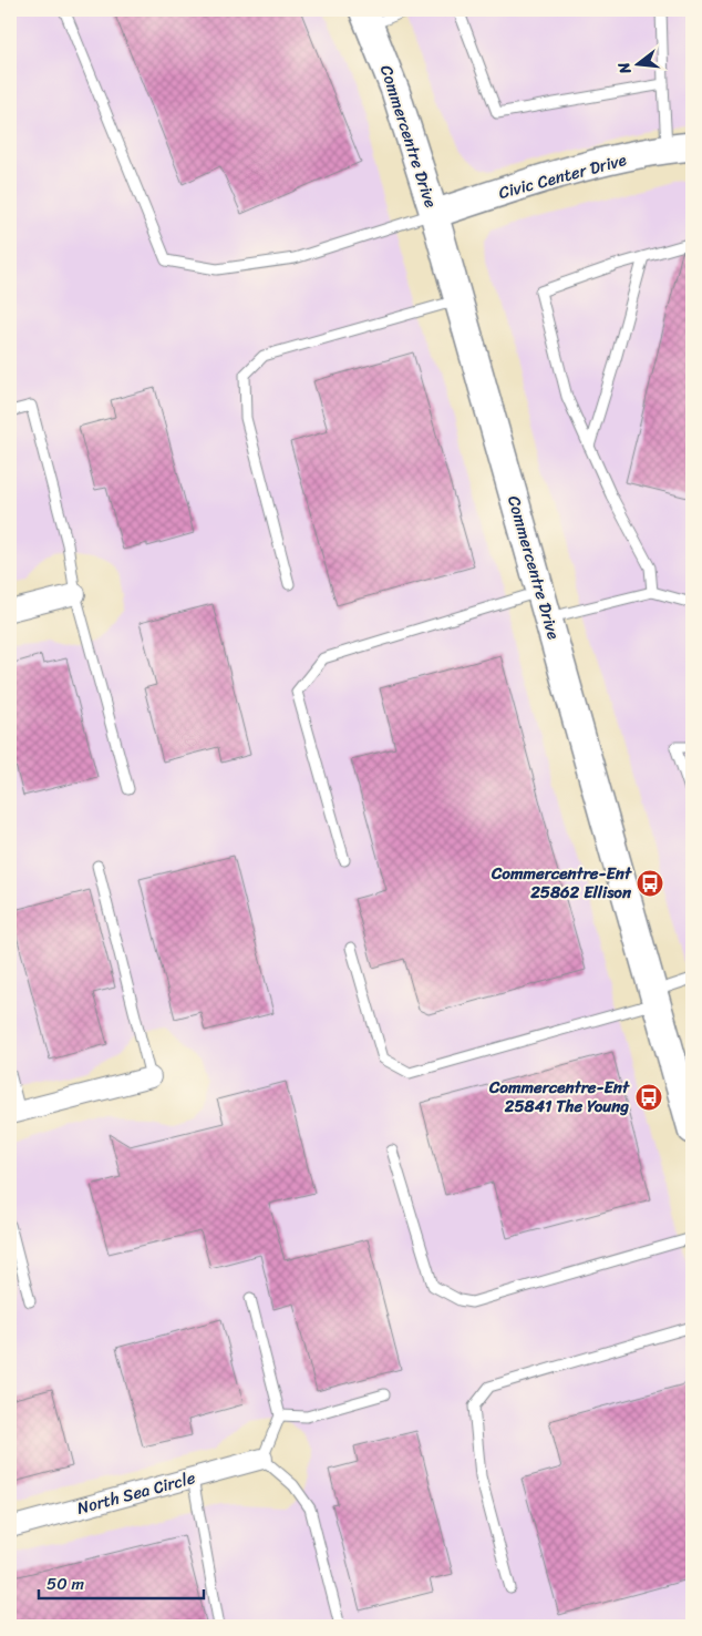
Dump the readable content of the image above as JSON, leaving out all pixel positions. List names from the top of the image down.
{
  "streets": {
    "street": ["Commercentre Drive", "Civic Center Drive", "North Sea Circle"]
  },
  "crossings": [
    ["Commercentre Drive", "Civic Center Drive"]
  ],
  "places": {
    "bus stop": ["Commercentre-Ent 25862 Ellison", "Commercentre-Ent 25841 The Young"]
  },
  "scale_bar": "50 m",
  "north": "left"
}
